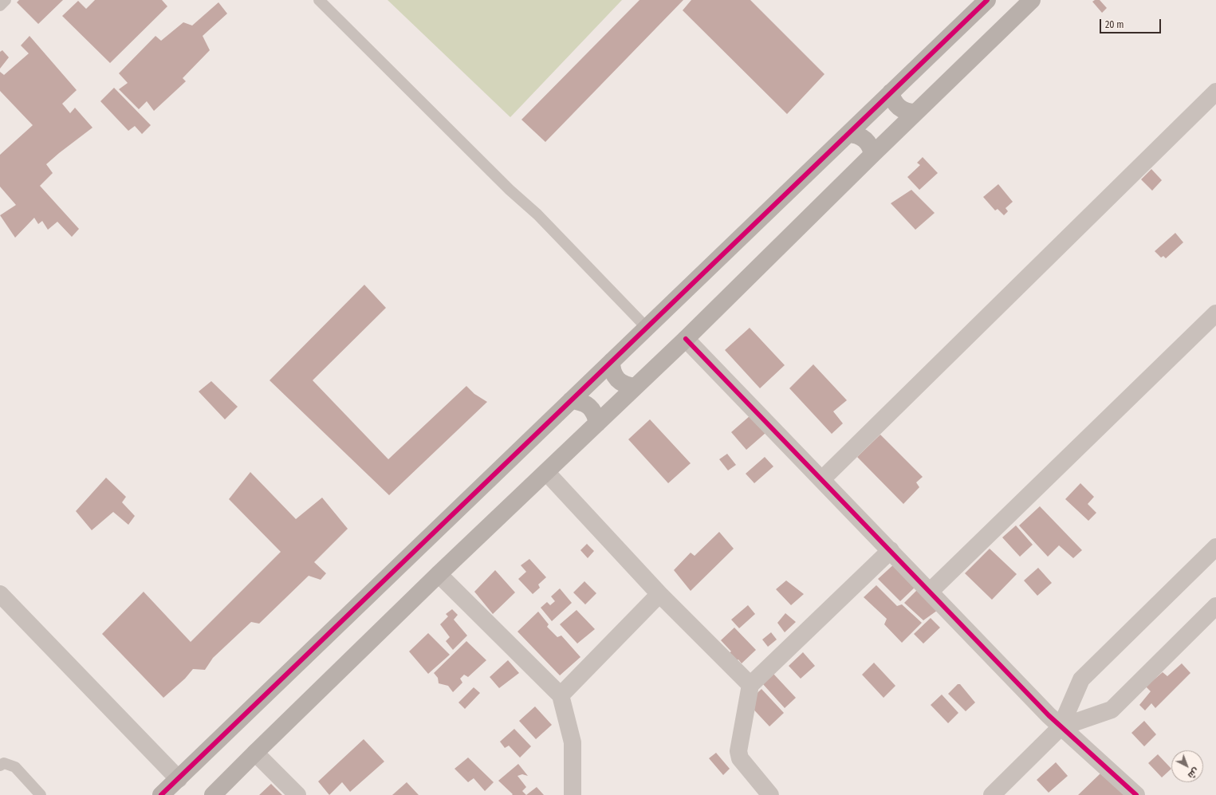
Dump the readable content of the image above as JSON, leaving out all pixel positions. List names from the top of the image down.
{
  "scale_bar": "20 m",
  "north": "bottom right"
}
